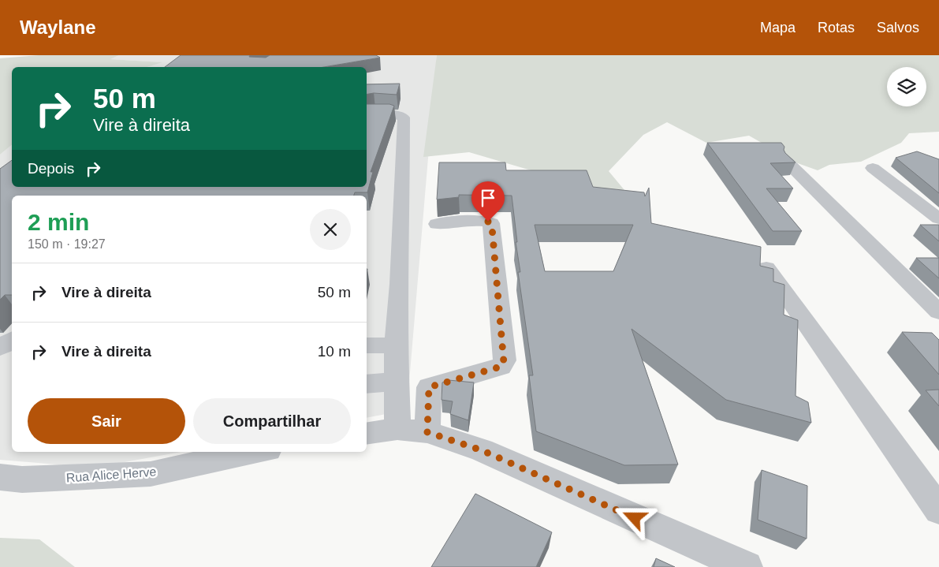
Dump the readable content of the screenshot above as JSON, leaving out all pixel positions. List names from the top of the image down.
{
  "streets": {
    "street": ["Rua Alice Herve"]
  },
  "page": {
    "header": "Waylane",
    "nav": ["Mapa", "Rotas", "Salvos"],
    "turn": ["50 m", "Vire à direita"],
    "then": "Depois",
    "heading": ["2 min", "150 m · 19:27"],
    "list": [
      {
        "name": "Vire à direita",
        "value": "50 m"
      },
      {
        "name": "Vire à direita",
        "value": "10 m"
      }
    ],
    "buttons": ["Sair", "Compartilhar"]
  }
}
